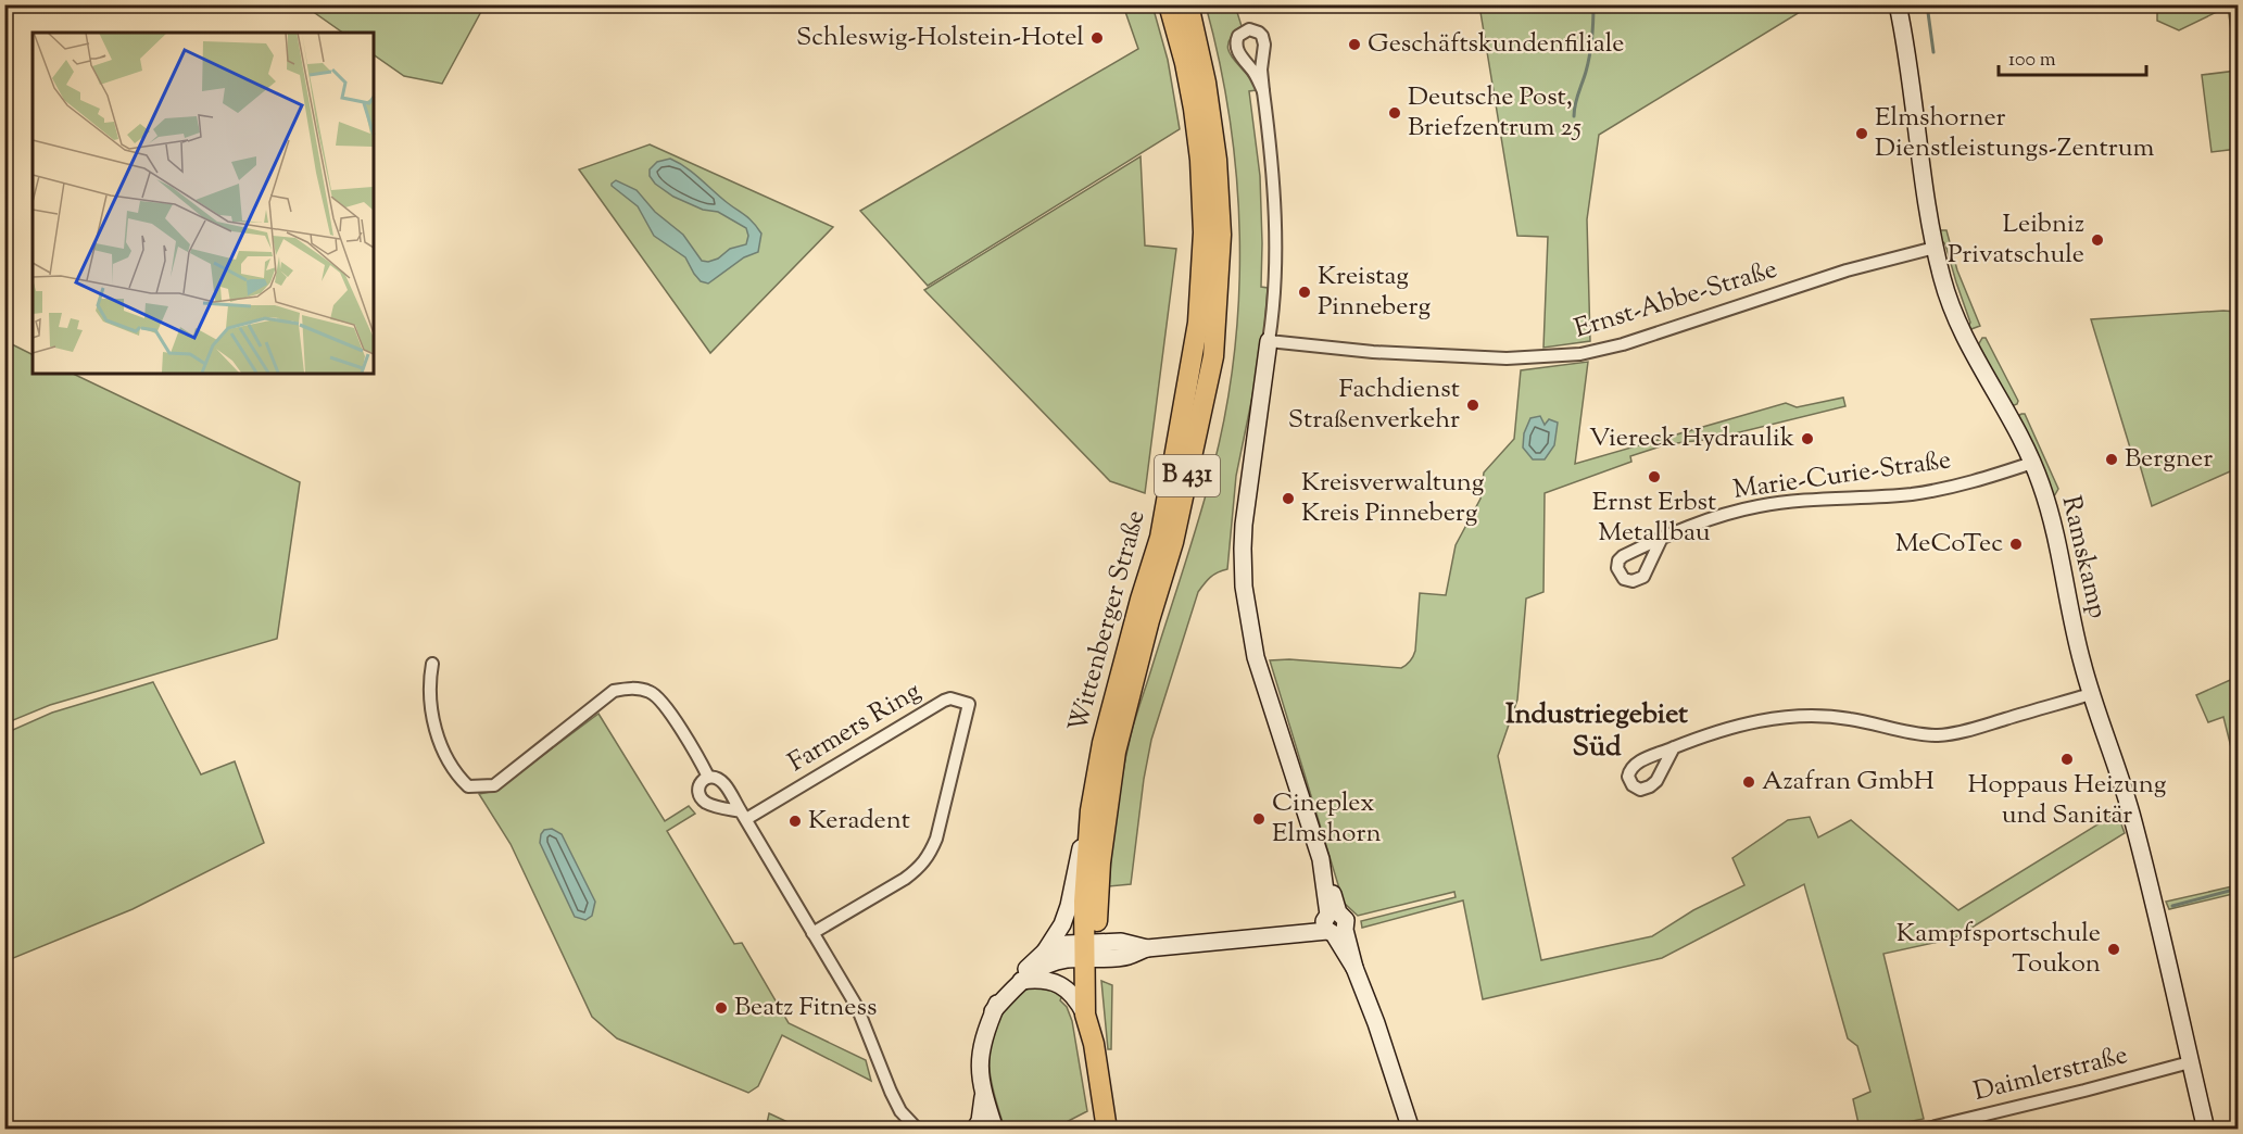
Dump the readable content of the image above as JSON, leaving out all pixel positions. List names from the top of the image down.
{
  "streets": {
    "main road": ["B 431", "Wittenberger Straße"],
    "street": [
      "Ernst-Abbe-Straße",
      "Marie-Curie-Straße",
      "Ramskamp",
      "Farmers Ring",
      "Daimlerstraße"
    ]
  },
  "crossings": [
    ["Ernst-Abbe-Straße", "Ramskamp"],
    ["B 431", "Wittenberger Straße"],
    ["Marie-Curie-Straße", "Ramskamp"],
    ["Ramskamp", "Daimlerstraße"]
  ],
  "districts": ["Industriegebiet Süd"],
  "places": [
    "Schleswig-Holstein-Hotel",
    "Geschäftskundenfiliale",
    "Deutsche Post, Briefzentrum 25",
    "Elmshorner Dienstleistungs-Zentrum",
    "Leibniz Privatschule",
    "Kreistag Pinneberg",
    "Fachdienst Straßenverkehr",
    "Viereck Hydraulik",
    "Bergner",
    "Ernst Erbst Metallbau",
    "Kreisverwaltung Kreis Pinneberg",
    "MeCoTec",
    "Hoppaus Heizung und Sanitär",
    "Azafran GmbH",
    "Cineplex Elmshorn",
    "Keradent",
    "Kampfsportschule Toukon",
    "Beatz Fitness"
  ],
  "scale_bar": "100 m"
}
